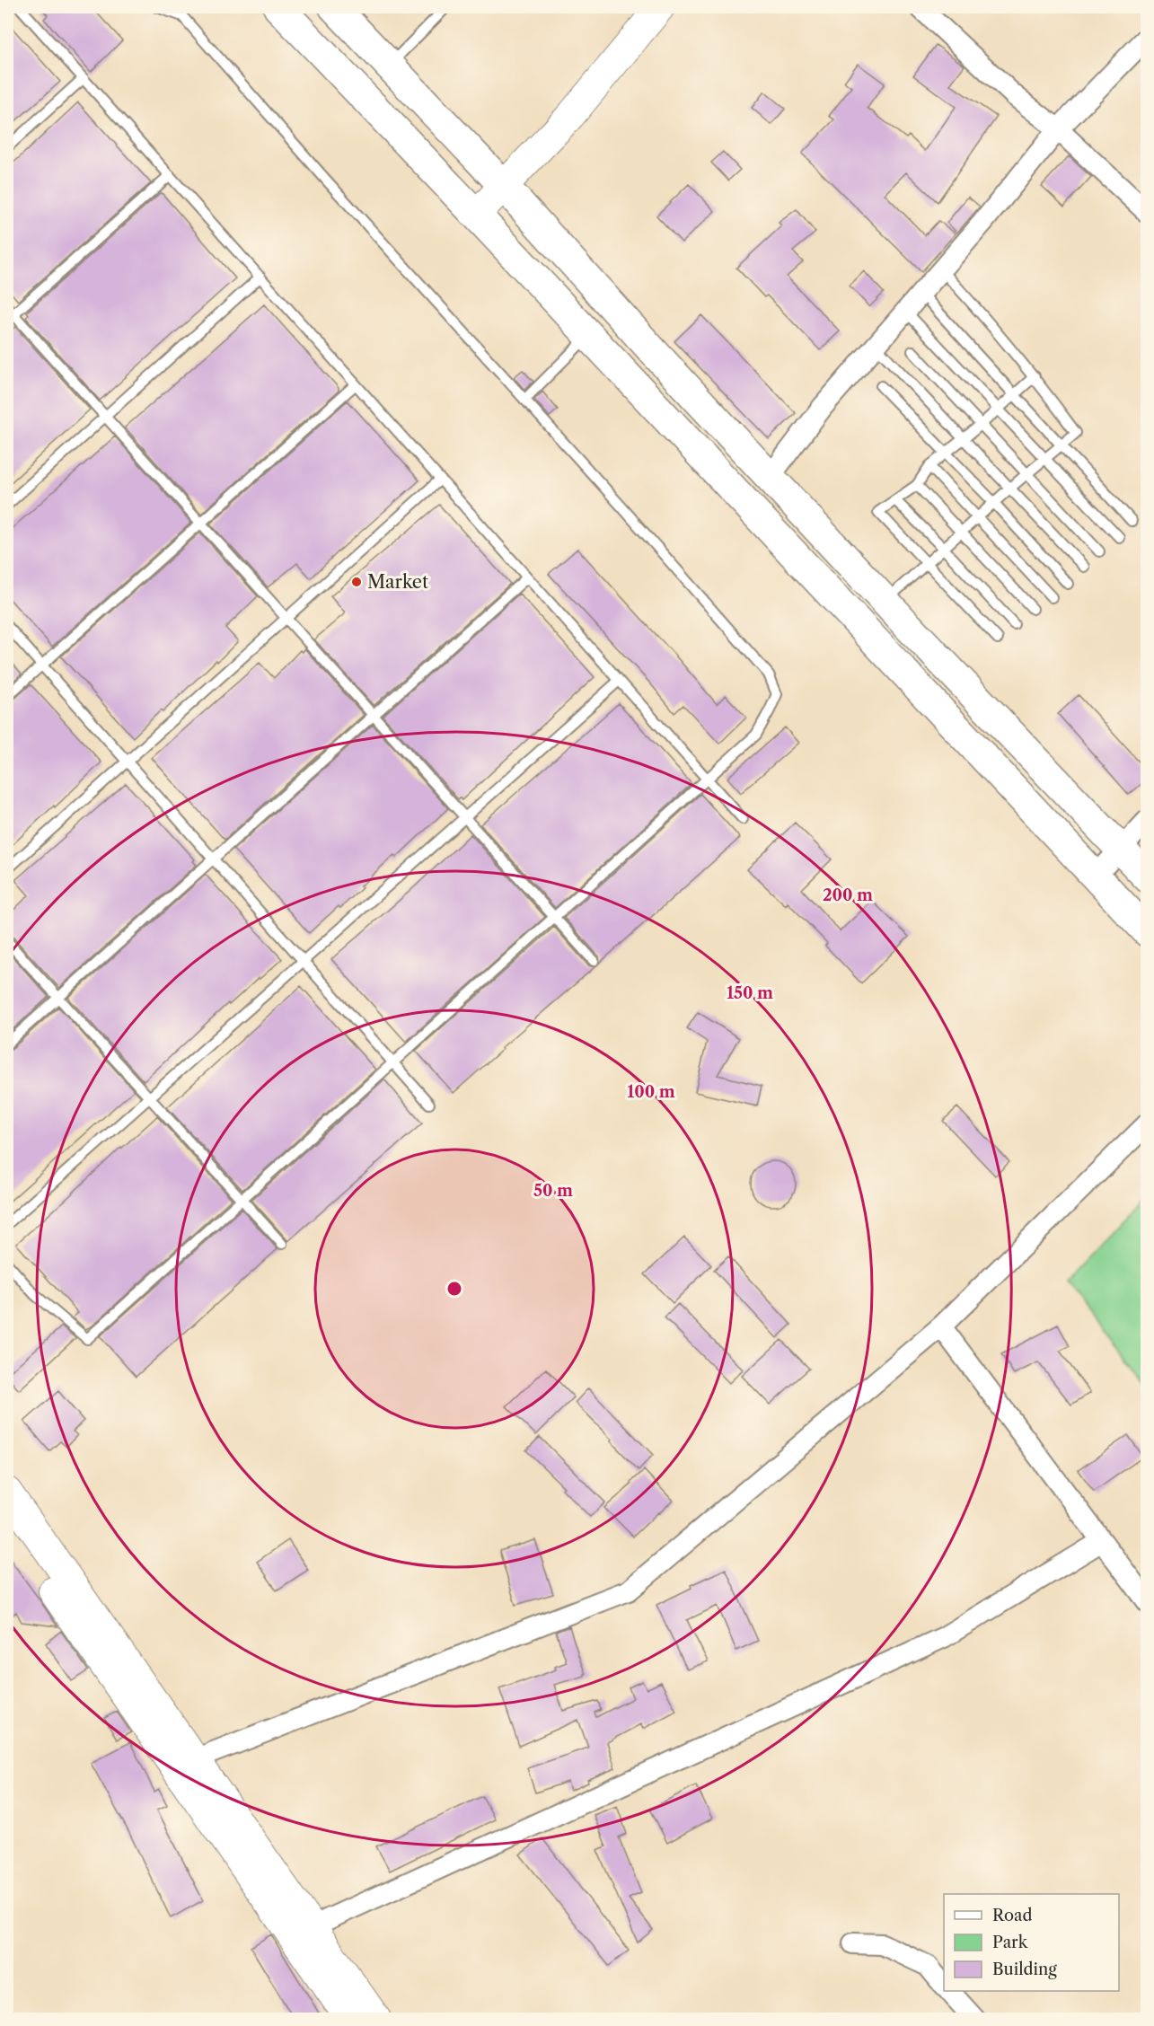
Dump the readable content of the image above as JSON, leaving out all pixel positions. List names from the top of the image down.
{
  "places": ["Market"],
  "legend": ["Road", "Park", "Building"],
  "rings": [
    "200 m",
    "150 m",
    "100 m",
    "50 m"
  ]
}
